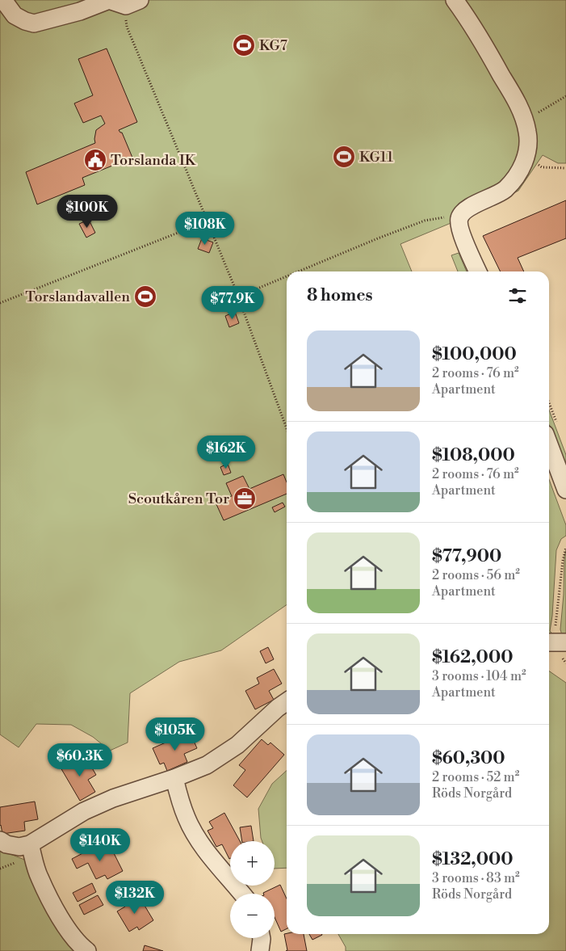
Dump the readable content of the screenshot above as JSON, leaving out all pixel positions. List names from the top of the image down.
{
  "places": {
    "sports": ["KG7", "KG11", "Torslandavallen"],
    "public building": ["Torslanda IK"],
    "office": ["Scoutkåren Tor"]
  },
  "page": {
    "price": [
      "$100K",
      "$108K",
      "$77.9K",
      "$162K",
      "$105K",
      "$60.3K",
      "$140K",
      "$132K"
    ],
    "heading": "8 homes",
    "list": [
      {
        "name": "$100,000",
        "note": "2 rooms · 76 m² · Apartment"
      },
      {
        "name": "$108,000",
        "note": "2 rooms · 76 m² · Apartment"
      },
      {
        "name": "$77,900",
        "note": "2 rooms · 56 m² · Apartment"
      },
      {
        "name": "$162,000",
        "note": "3 rooms · 104 m² · Apartment"
      },
      {
        "name": "$60,300",
        "note": "2 rooms · 52 m² · Röds Norgård"
      },
      {
        "name": "$132,000",
        "note": "3 rooms · 83 m² · Röds Norgård"
      }
    ],
    "map_buttons": ["+", "−"]
  }
}
